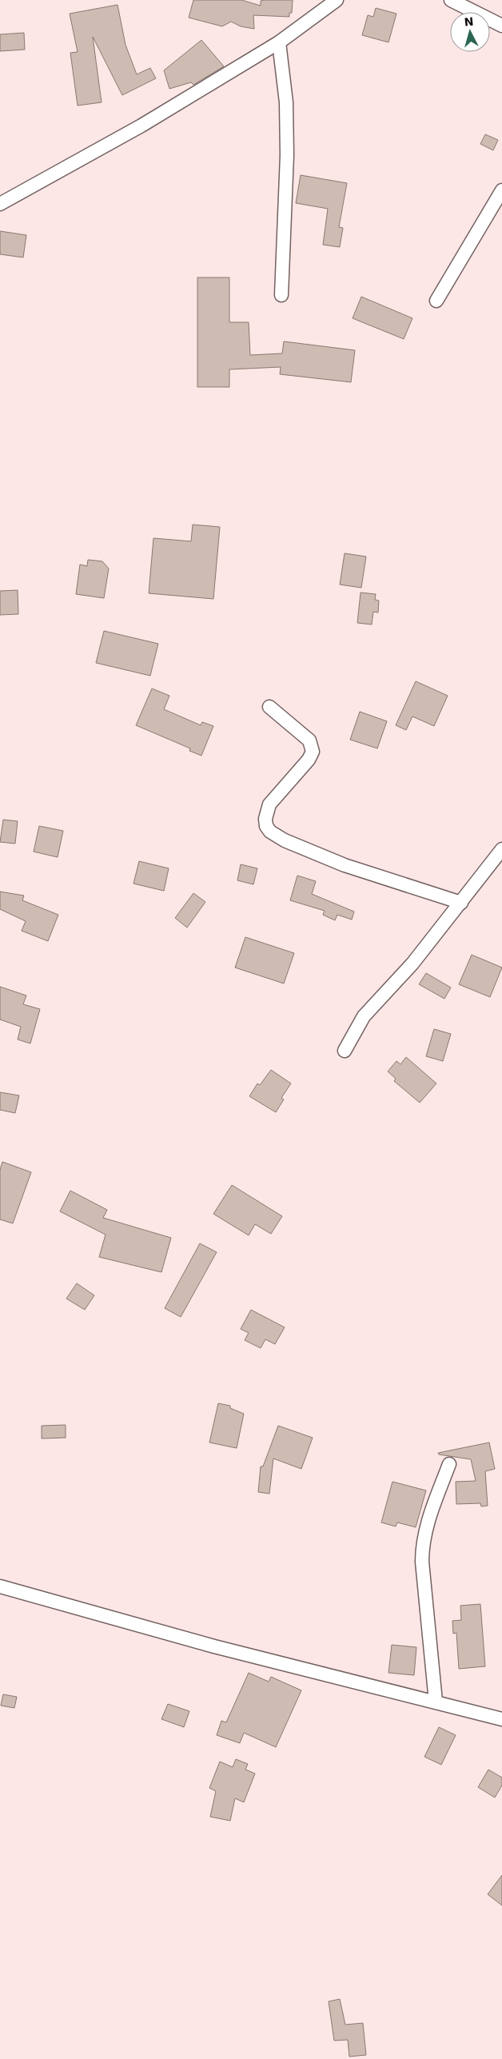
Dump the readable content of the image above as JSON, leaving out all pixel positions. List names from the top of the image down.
{
  "north": "top"
}
